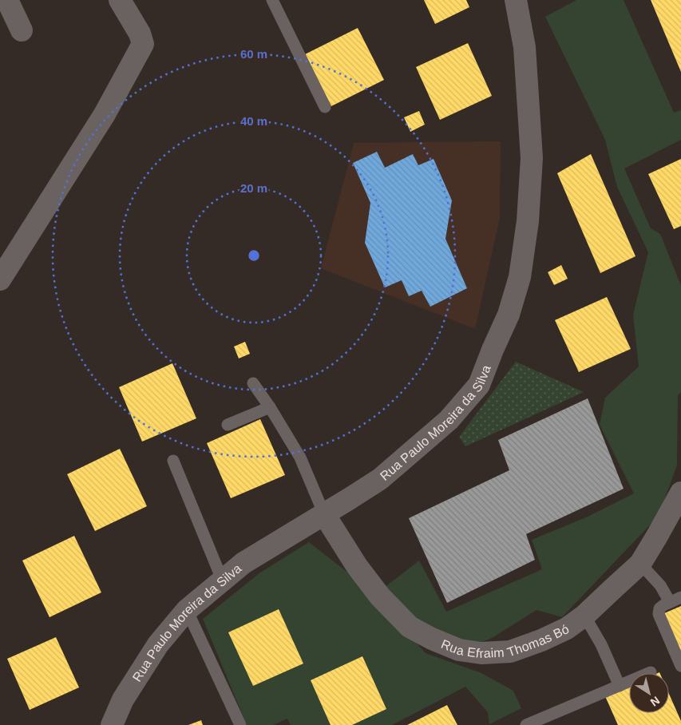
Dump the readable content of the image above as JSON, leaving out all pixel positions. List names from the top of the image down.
{
  "streets": {
    "street": ["Rua Paulo Moreira da Silva", "Rua Efraim Thomas Bó"]
  },
  "crossings": [
    ["Rua Paulo Moreira da Silva", "Rua Efraim Thomas Bó"]
  ],
  "north": "bottom right",
  "rings": ["60 m", "40 m", "20 m"]
}
